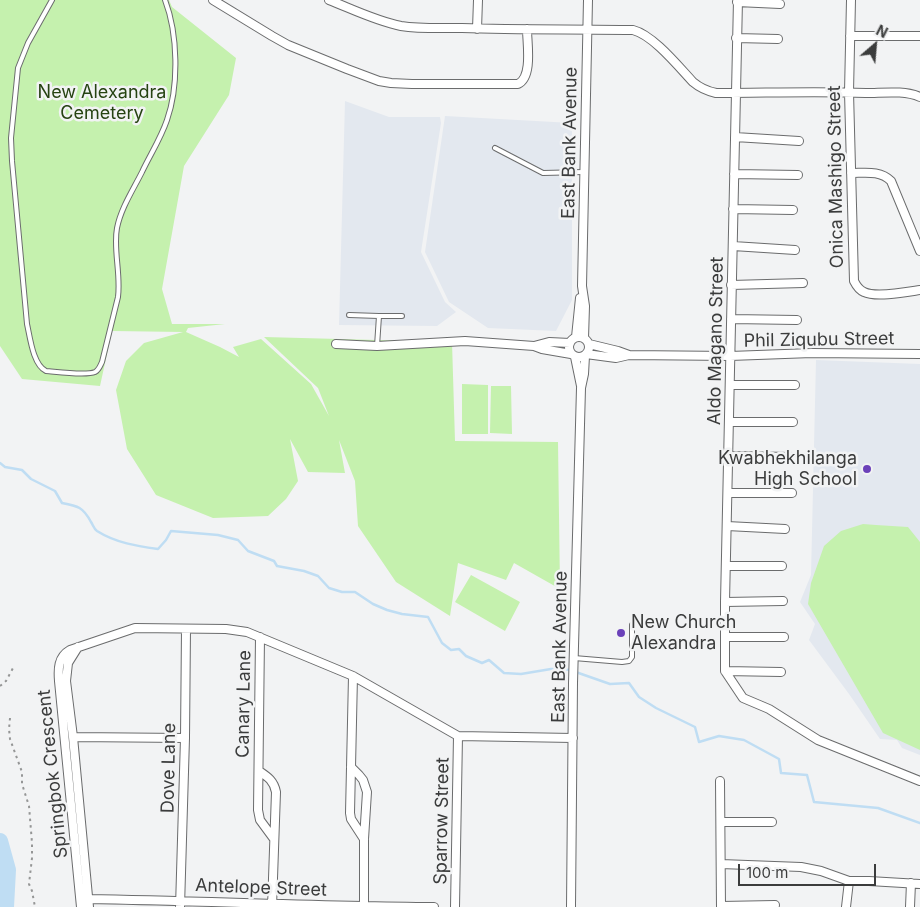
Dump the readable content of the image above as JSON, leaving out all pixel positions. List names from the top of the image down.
{
  "streets": {
    "street": [
      "East Bank Avenue",
      "Onica Mashigo Street",
      "Phil Ziqubu Street",
      "Aldo Magano Street",
      "Canary Lane",
      "Dove Lane",
      "Springbok Crescent",
      "Sparrow Street",
      "Antelope Street"
    ]
  },
  "crossings": [
    ["East Bank Avenue", "Phil Ziqubu Street"],
    ["East Bank Avenue", "Springbok Crescent"],
    ["Phil Ziqubu Street", "Aldo Magano Street"],
    ["Canary Lane", "Springbok Crescent"],
    ["Canary Lane", "Antelope Street"],
    ["Dove Lane", "Springbok Crescent"],
    ["Dove Lane", "Antelope Street"],
    ["Springbok Crescent", "Sparrow Street"],
    ["Springbok Crescent", "Antelope Street"]
  ],
  "parks": ["New Alexandra Cemetery"],
  "places": ["Kwabhekhilanga High School", "New Church Alexandra"],
  "scale_bar": "100 m",
  "north": "top right"
}
